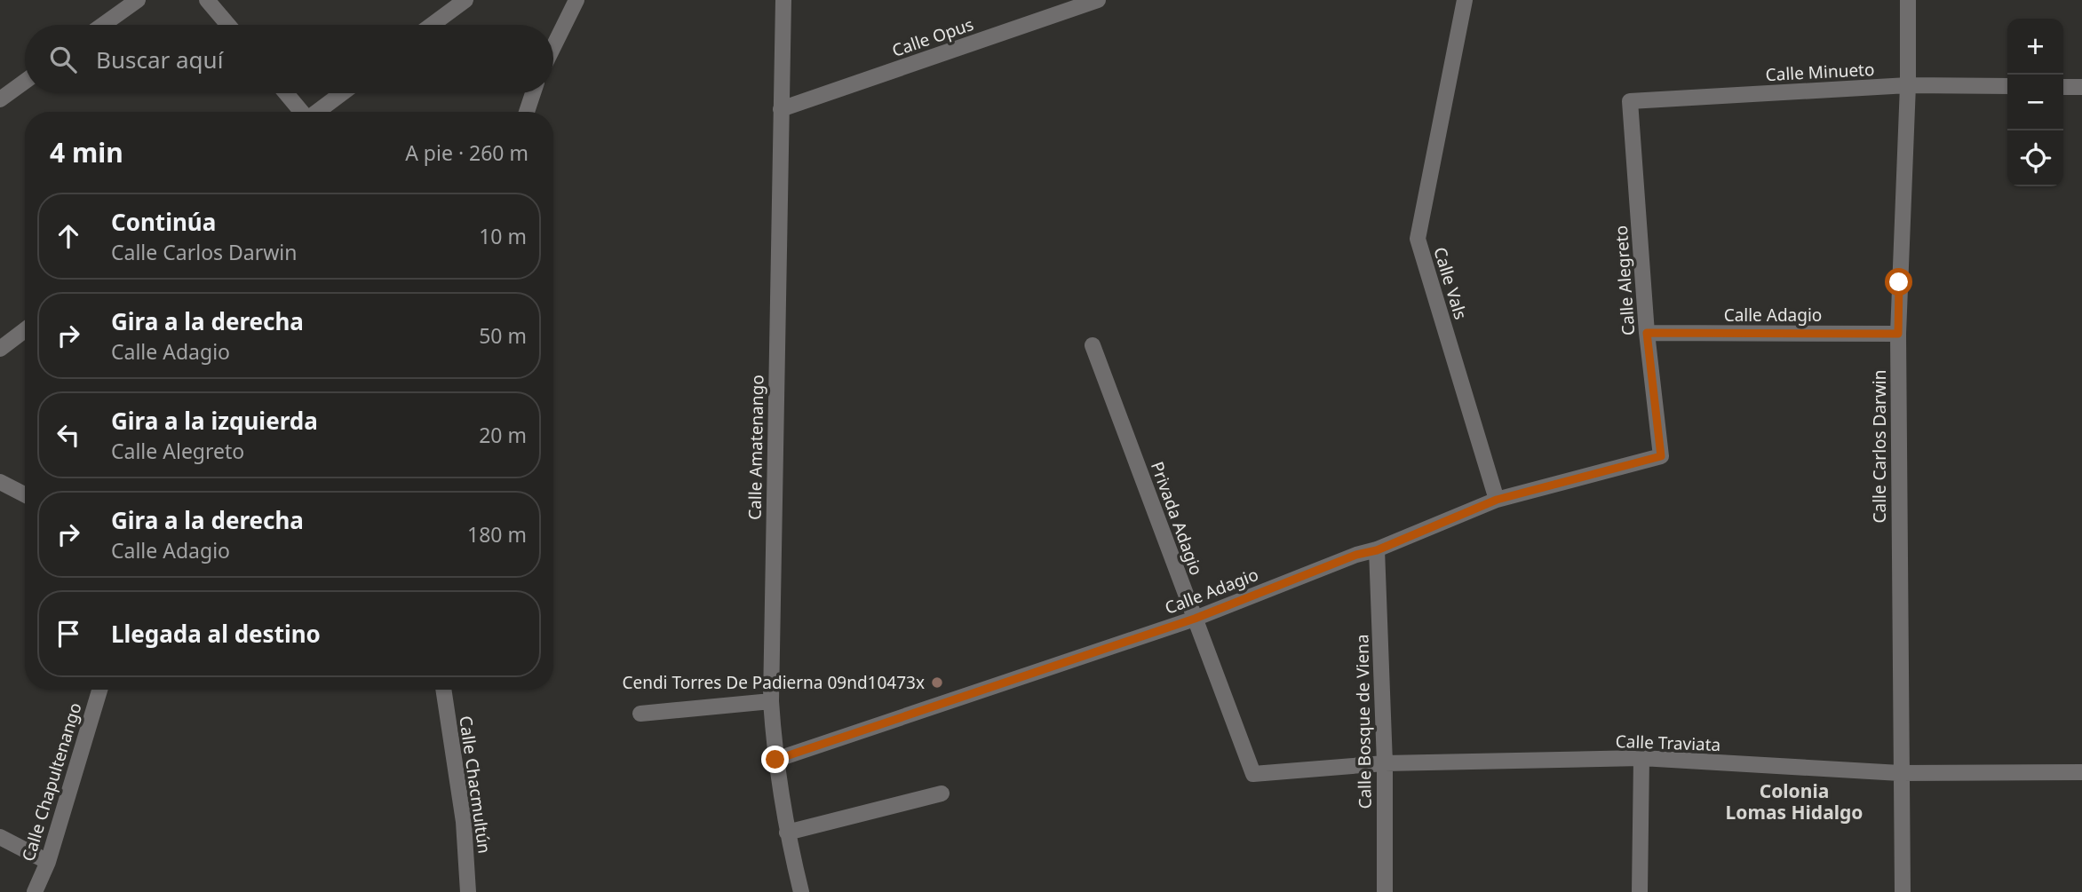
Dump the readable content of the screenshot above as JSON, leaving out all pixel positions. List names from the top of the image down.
{
  "streets": {
    "street": [
      "Calle Opus",
      "Calle Minueto",
      "Calle Alegreto",
      "Calle Vals",
      "Calle Adagio",
      "Calle Carlos Darwin",
      "Calle Amatenango",
      "Privada Adagio",
      "Calle Bosque de Viena",
      "Calle Traviata",
      "Calle Chapultenango",
      "Calle Chacmultún"
    ]
  },
  "crossings": [
    ["Calle Opus", "Calle Amatenango"],
    ["Calle Minueto", "Calle Alegreto"],
    ["Calle Minueto", "Calle Carlos Darwin"],
    ["Calle Alegreto", "Calle Adagio"],
    ["Calle Vals", "Calle Adagio"],
    ["Calle Adagio", "Calle Carlos Darwin"],
    ["Calle Adagio", "Calle Amatenango"],
    ["Calle Adagio", "Privada Adagio"],
    ["Calle Adagio", "Calle Bosque de Viena"],
    ["Calle Carlos Darwin", "Calle Traviata"],
    ["Privada Adagio", "Calle Traviata"],
    ["Calle Bosque de Viena", "Calle Traviata"]
  ],
  "districts": ["Colonia Lomas Hidalgo"],
  "places": ["Cendi Torres De Padierna 09nd10473x"],
  "page": {
    "map_buttons": ["+", "−"],
    "search": "Buscar aquí",
    "heading": ["4 min", "A pie · 260 m"],
    "list": [
      ["Continúa", "Calle Carlos Darwin", "10 m"],
      ["Gira a la derecha", "Calle Adagio", "50 m"],
      ["Gira a la izquierda", "Calle Alegreto", "20 m"],
      ["Gira a la derecha", "Calle Adagio", "180 m"],
      "Llegada al destino"
    ]
  }
}
